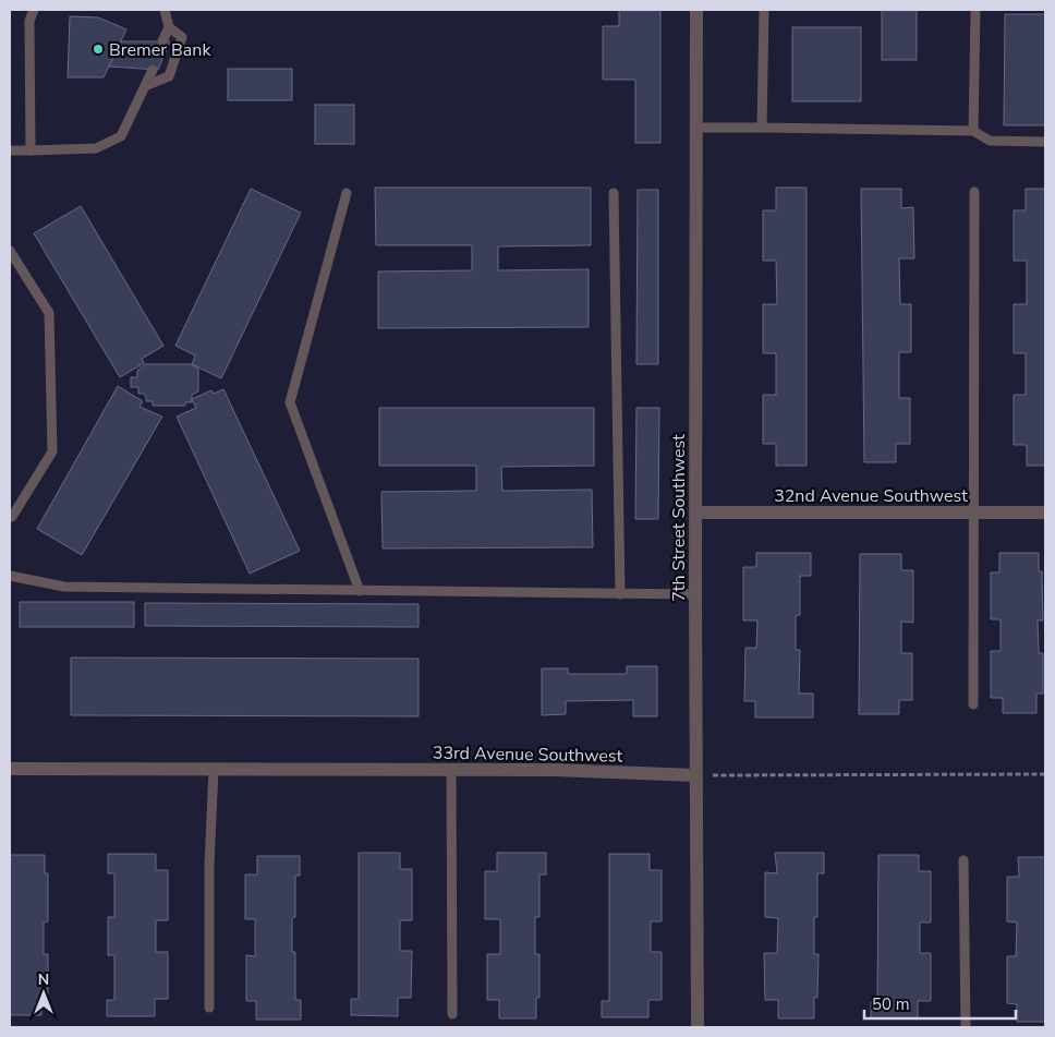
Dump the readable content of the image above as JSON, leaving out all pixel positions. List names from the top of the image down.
{
  "streets": {
    "street": ["32nd Avenue Southwest", "7th Street Southwest", "33rd Avenue Southwest"]
  },
  "crossings": [
    ["32nd Avenue Southwest", "7th Street Southwest"],
    ["7th Street Southwest", "33rd Avenue Southwest"]
  ],
  "places": ["Bremer Bank"],
  "scale_bar": "50 m",
  "north": "top"
}
